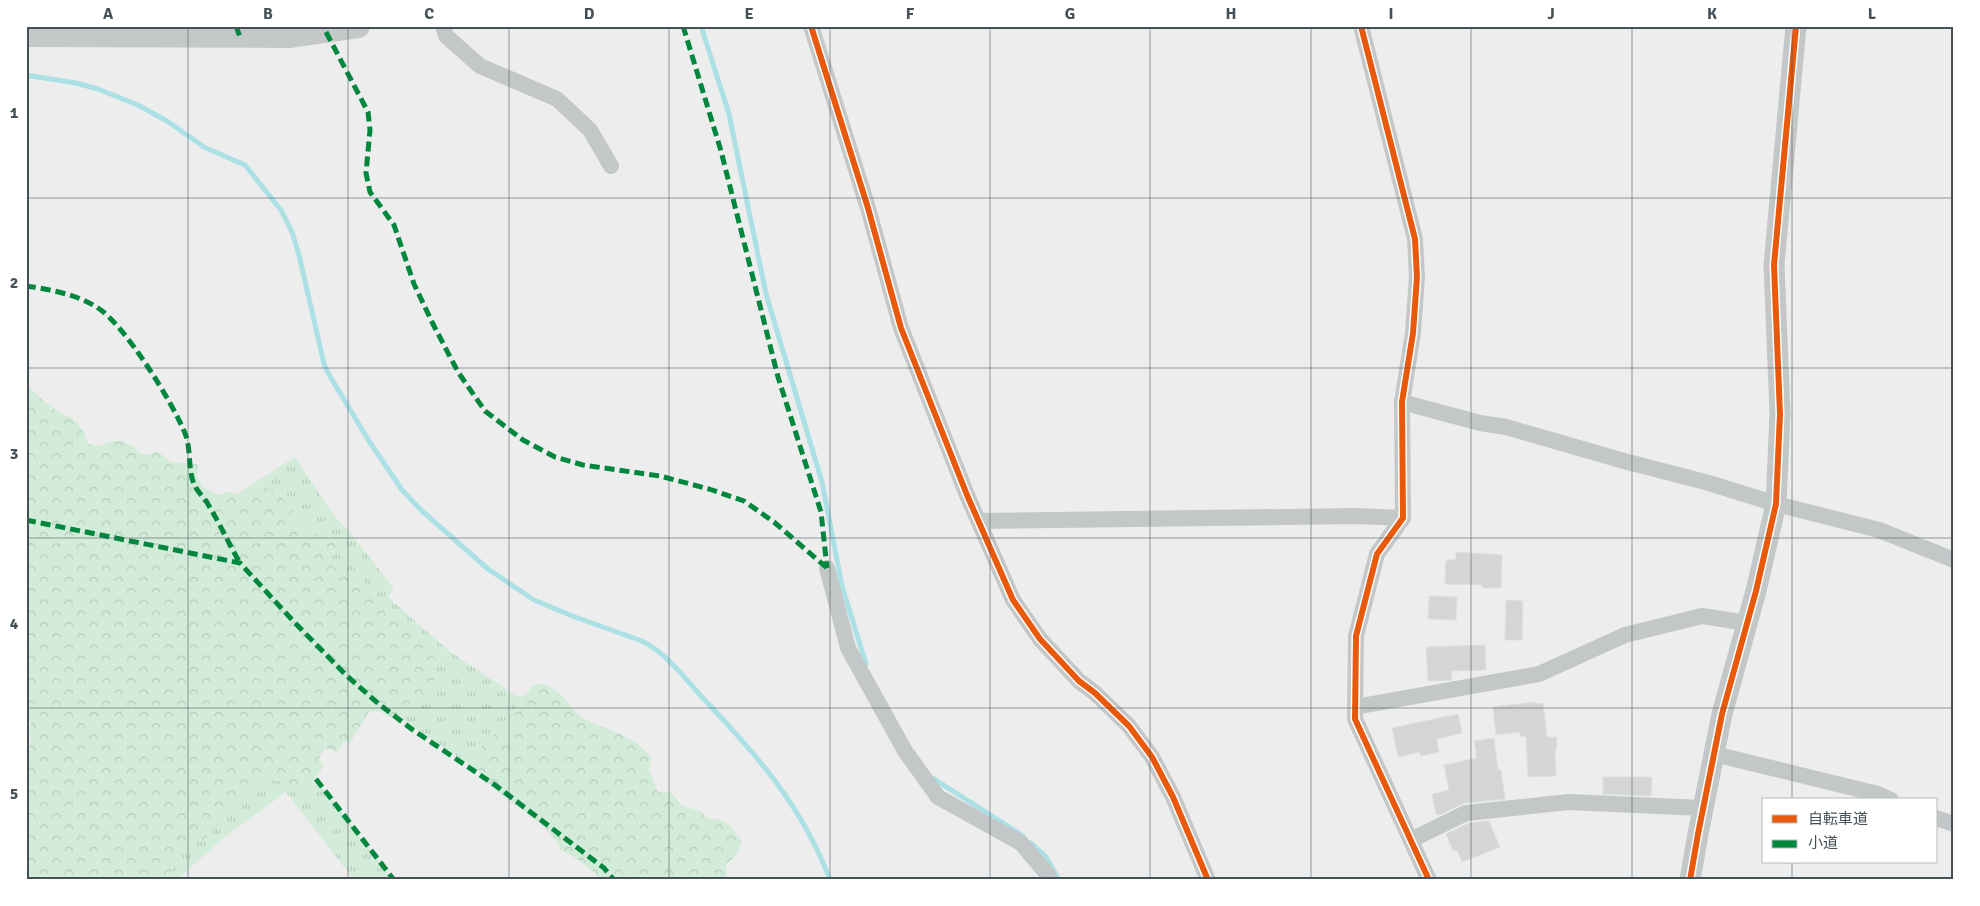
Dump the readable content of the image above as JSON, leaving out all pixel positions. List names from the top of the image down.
{
  "legend": ["自転車道", "小道"],
  "grid": {
    "columns": [
      "A",
      "B",
      "C",
      "D",
      "E",
      "F",
      "G",
      "H",
      "I",
      "J",
      "K",
      "L"
    ],
    "rows": [
      "1",
      "2",
      "3",
      "4",
      "5"
    ]
  }
}
